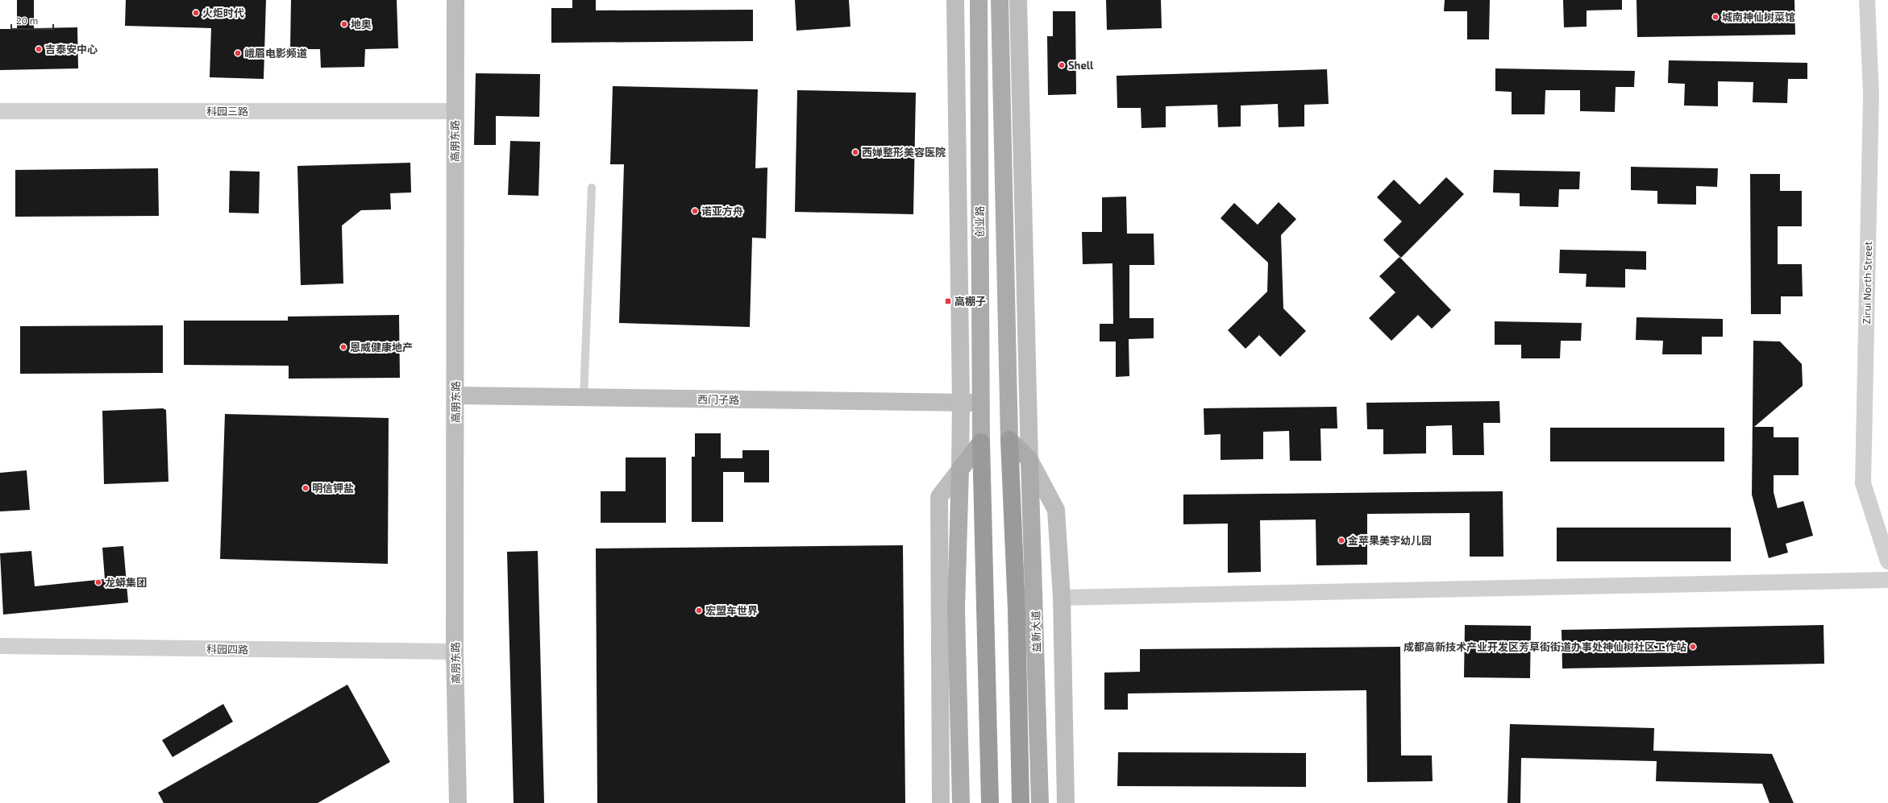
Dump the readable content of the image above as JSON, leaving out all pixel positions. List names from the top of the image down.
{
  "streets": {
    "main road": ["创业路", "益新大道"],
    "street": [
      "科园三路",
      "高朋东路",
      "Zirui North Street",
      "西门子路",
      "科园四路"
    ]
  },
  "crossings": [
    ["科园三路", "高朋东路"],
    ["高朋东路", "西门子路"],
    ["高朋东路", "科园四路"],
    ["创业路", "西门子路"]
  ],
  "places": {
    "other": [
      "火炬时代",
      "城南神仙树菜馆",
      "地奥",
      "吉泰安中心",
      "峨眉电影频道",
      "Shell",
      "西婵整形美容医院",
      "诺亚方舟",
      "恩威健康地产",
      "明信钾盐",
      "金苹果美宇幼儿园",
      "龙蟒集团",
      "宏盟车世界",
      "成都高新技术产业开发区芳草街街道办事处神仙树社区工作站"
    ],
    "transit": ["高棚子"]
  },
  "scale_bar": "20 m"
}
